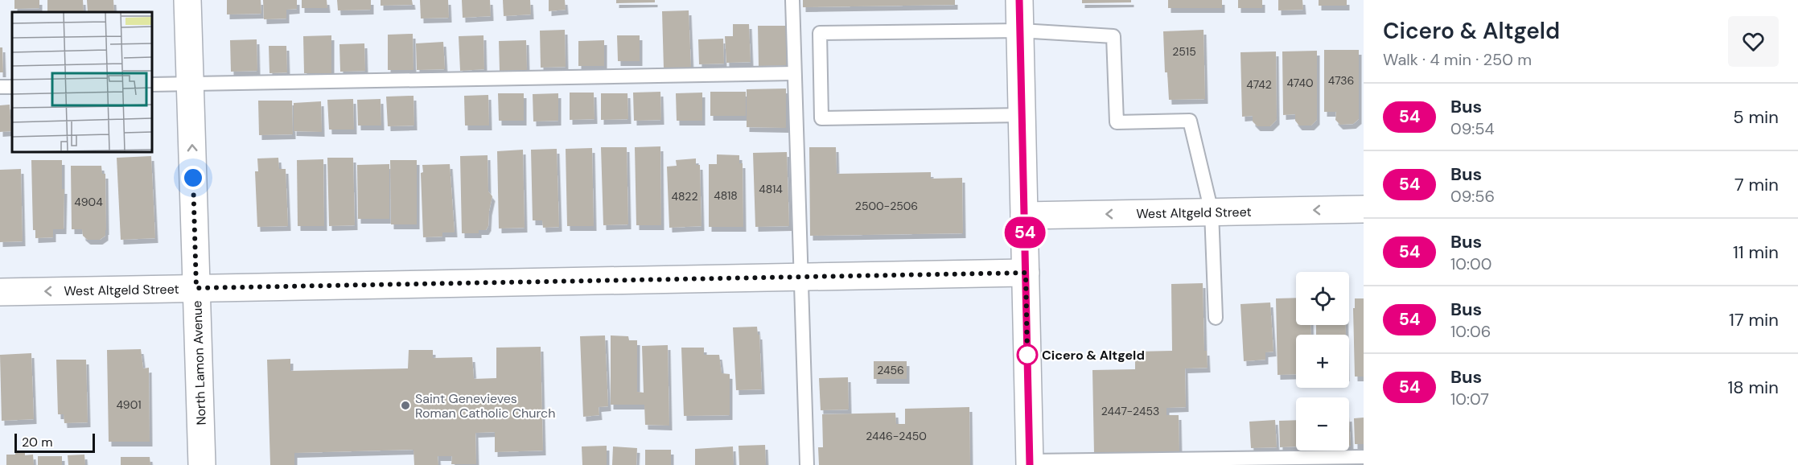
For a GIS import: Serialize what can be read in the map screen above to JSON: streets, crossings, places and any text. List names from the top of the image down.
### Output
{
  "streets": {
    "street": ["West Altgeld Street", "North Lamon Avenue"]
  },
  "crossings": [
    ["West Altgeld Street", "North Lamon Avenue"]
  ],
  "one_way": ["West Altgeld Street", "North Lamon Avenue"],
  "places": ["Cicero & Altgeld", "Saint Genevieves Roman Catholic Church"],
  "lines": ["bus line 54"],
  "house_numbers": [
    "2515",
    "4736",
    "4740",
    "4742",
    "4814",
    "4818",
    "4822",
    "4904",
    "2500-2506",
    "2456",
    "4901",
    "2447-2453",
    "2446-2450"
  ],
  "scale_bar": "20 m",
  "page": {
    "on_map": "54",
    "heading": ["Cicero & Altgeld", "Walk · 4 min · 250 m"],
    "list": [
      {
        "mark": "54",
        "name": "Bus",
        "note": "09:54",
        "value": "5 min"
      },
      {
        "mark": "54",
        "name": "Bus",
        "note": "09:56",
        "value": "7 min"
      },
      {
        "mark": "54",
        "name": "Bus",
        "note": "10:00",
        "value": "11 min"
      },
      {
        "mark": "54",
        "name": "Bus",
        "note": "10:06",
        "value": "17 min"
      },
      {
        "mark": "54",
        "name": "Bus",
        "note": "10:07",
        "value": "18 min"
      }
    ],
    "map_buttons": ["+", "−"],
    "scale": "20 m"
  }
}
